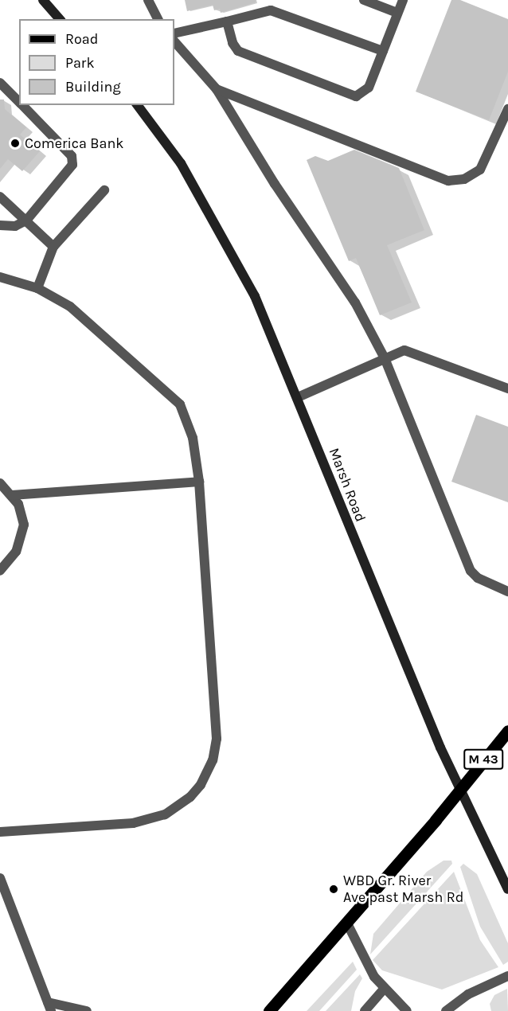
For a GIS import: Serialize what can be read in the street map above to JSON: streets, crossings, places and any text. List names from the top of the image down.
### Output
{
  "streets": {
    "main road": ["Marsh Road", "M 43"]
  },
  "crossings": [
    ["Marsh Road", "M 43"]
  ],
  "places": ["Comerica Bank", "WBD Gr. River Ave past Marsh Rd"],
  "legend": ["Road", "Park", "Building"]
}
